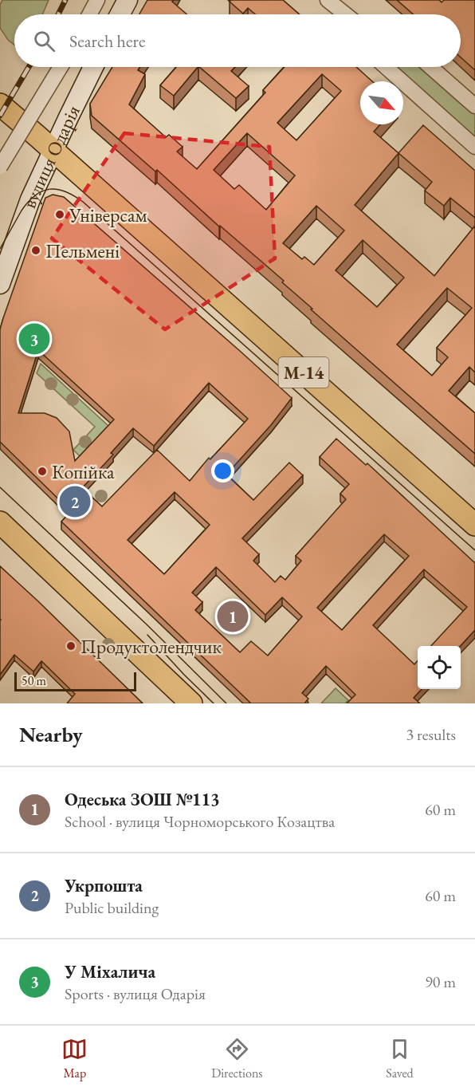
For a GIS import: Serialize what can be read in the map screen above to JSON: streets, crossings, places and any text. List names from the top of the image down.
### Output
{
  "streets": {
    "main road": ["М-14"],
    "street": ["вулиця Одарія"]
  },
  "crossings": [
    ["вулиця Одарія", "М-14"]
  ],
  "places": [
    "Унiверсам",
    "Пельмені",
    "Копійка",
    "Продуктолендчик"
  ],
  "scale_bar": "50 m",
  "north": "bottom right",
  "page": {
    "search": "Search here",
    "pins": ["3", "2", "1"],
    "scale": "50 m",
    "heading": ["Nearby", "3 results"],
    "list": [
      {
        "mark": "1",
        "name": "Одеська ЗОШ №113",
        "note": "School · вулиця Чорноморського Козацтва",
        "value": "60 m"
      },
      {
        "mark": "2",
        "name": "Укрпошта",
        "note": "Public building",
        "value": "60 m"
      },
      {
        "mark": "3",
        "name": "У Міхалича",
        "note": "Sports · вулиця Одарія",
        "value": "90 m"
      }
    ],
    "nav": ["Map", "Directions", "Saved"]
  }
}
